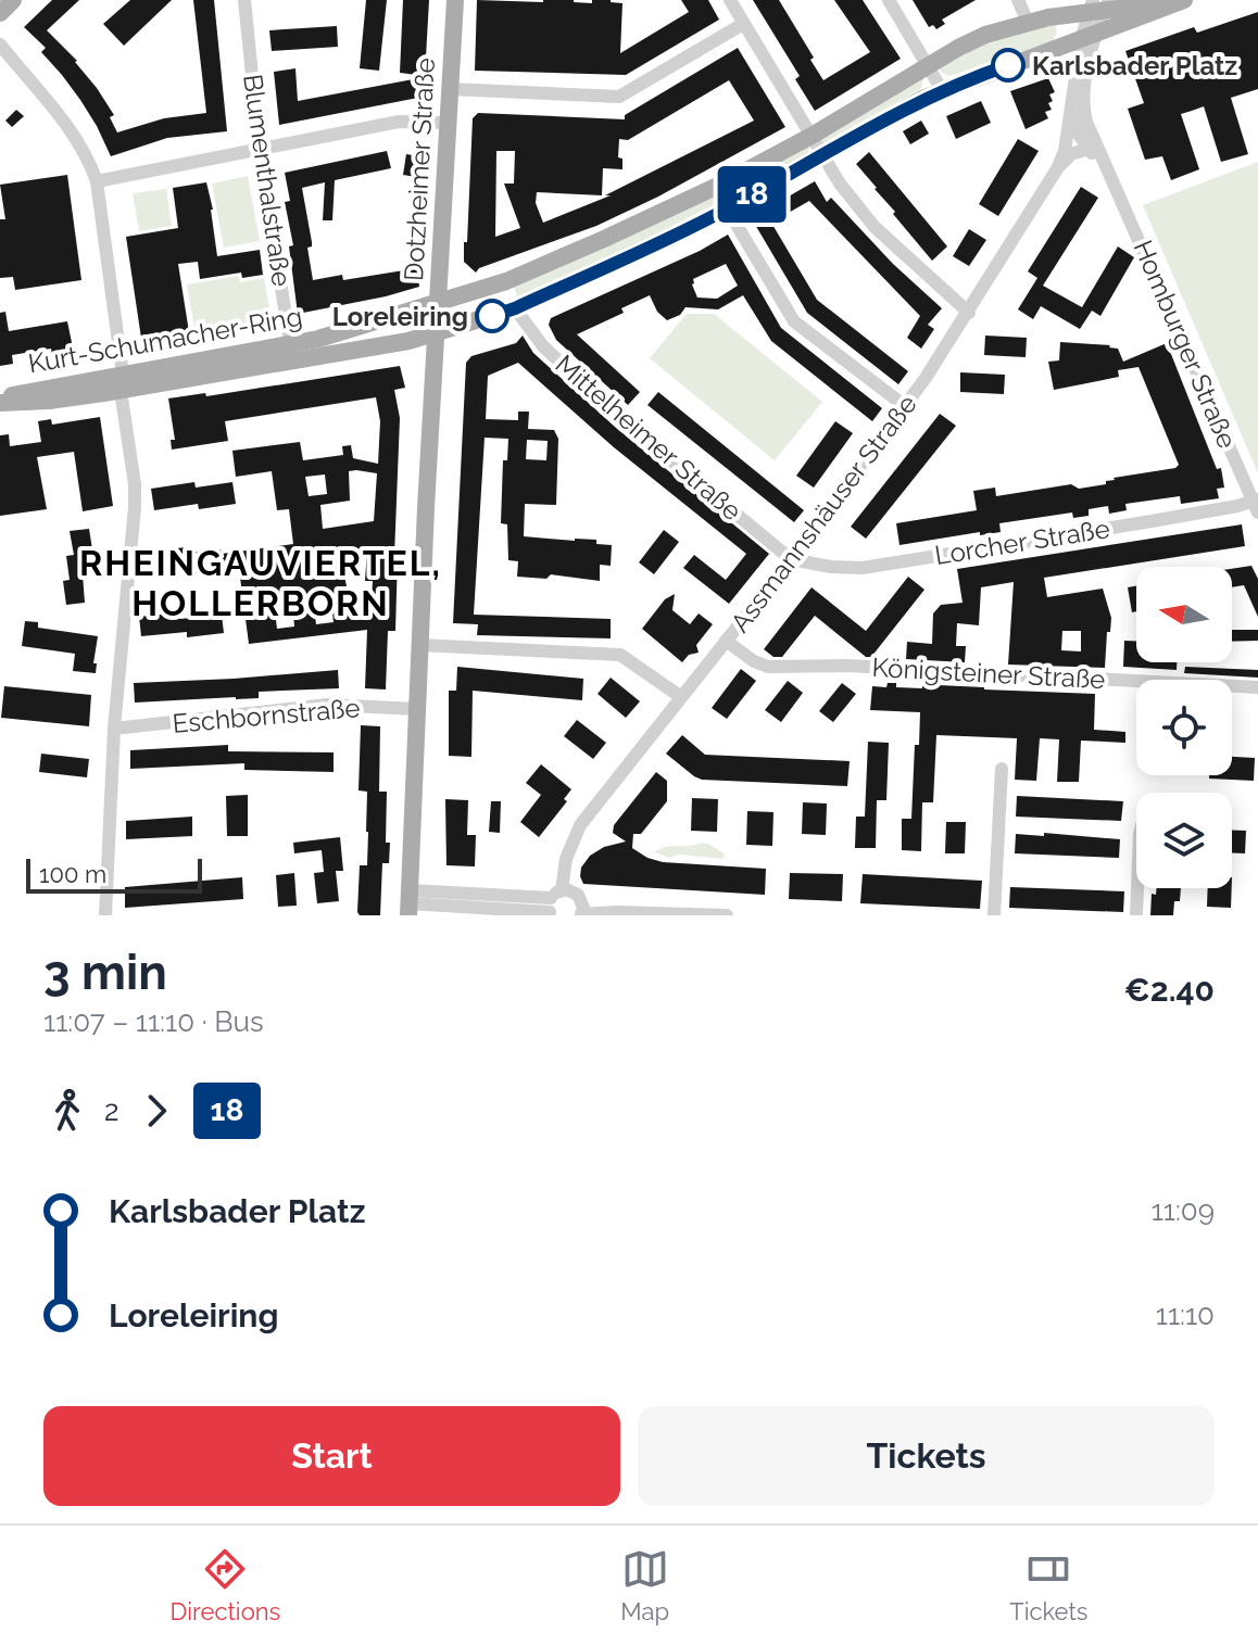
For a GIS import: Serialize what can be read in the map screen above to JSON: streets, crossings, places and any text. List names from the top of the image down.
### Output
{
  "streets": {
    "main road": ["Dotzheimer Straße", "Kurt-Schumacher-Ring"],
    "street": [
      "Blumenthalstraße",
      "Homburger Straße",
      "Mittelheimer Straße",
      "Assmannshäuser Straße",
      "Lorcher Straße",
      "Königsteiner Straße",
      "Eschbornstraße"
    ]
  },
  "crossings": [
    ["Dotzheimer Straße", "Kurt-Schumacher-Ring"],
    ["Dotzheimer Straße", "Eschbornstraße"],
    ["Blumenthalstraße", "Kurt-Schumacher-Ring"],
    ["Homburger Straße", "Assmannshäuser Straße"],
    ["Homburger Straße", "Lorcher Straße"],
    ["Mittelheimer Straße", "Assmannshäuser Straße"],
    ["Mittelheimer Straße", "Lorcher Straße"],
    ["Assmannshäuser Straße", "Lorcher Straße"],
    ["Assmannshäuser Straße", "Königsteiner Straße"]
  ],
  "districts": ["RHEINGAUVIERTEL, HOLLERBORN"],
  "places": ["Karlsbader Platz", "Loreleiring"],
  "lines": ["bus line 18"],
  "scale_bar": "100 m",
  "north": "left",
  "page": {
    "on_map": "18",
    "scale": "100 m",
    "heading": ["3 min", "11:07 – 11:10 · Bus", "€2.40"],
    "legs": ["2", "18"],
    "list": [
      {
        "name": "Karlsbader Platz",
        "value": "11:09"
      },
      {
        "name": "Loreleiring",
        "value": "11:10"
      }
    ],
    "buttons": ["Start", "Tickets"],
    "tabs": ["Directions", "Map", "Tickets"]
  }
}
